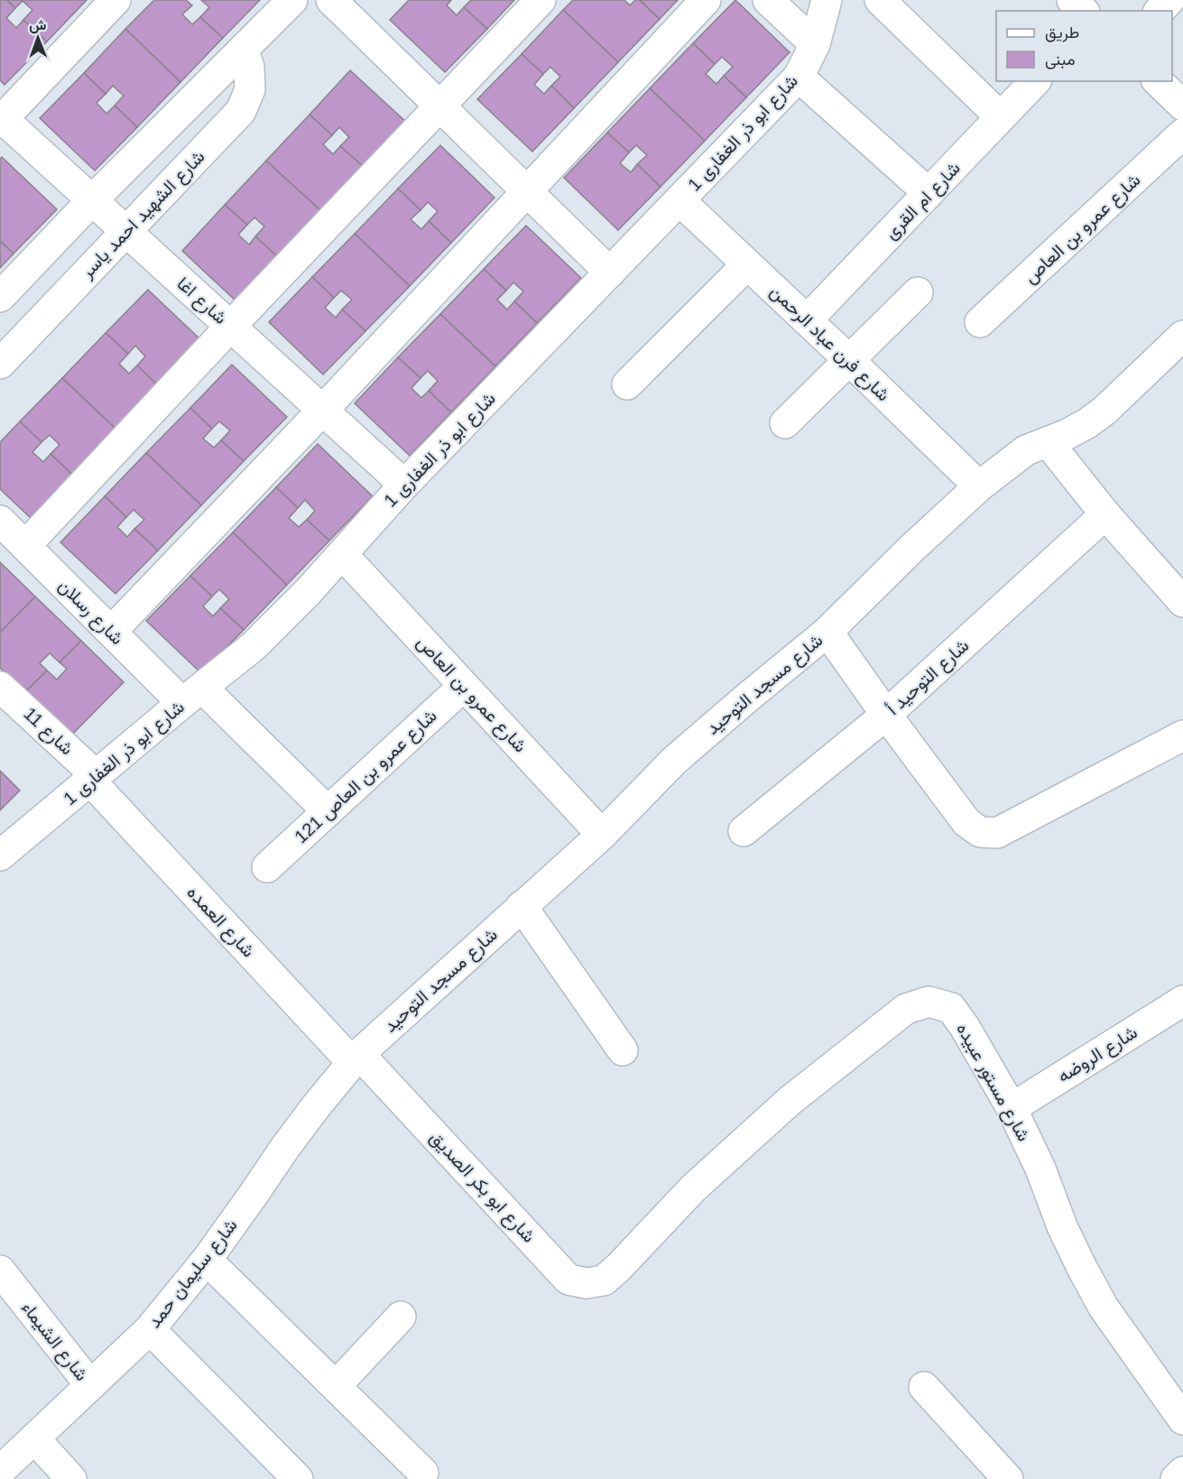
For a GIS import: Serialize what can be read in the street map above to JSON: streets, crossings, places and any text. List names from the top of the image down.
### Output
{
  "streets": {
    "street": [
      "شارع ابو ذر الغفارى 1",
      "شارع ام القرى",
      "شارع الشهيد احمد ياسر",
      "شارع عمرو بن العاص",
      "شارع اغا",
      "شارع فرن عباد الرحمن",
      "شارع رسلان",
      "شارع التوحيد أ",
      "شارع مسجد التوحيد",
      "شارع 11",
      "شارع عمرو بن العاص 121",
      "شارع العمده",
      "شارع الروضه",
      "شارع مستور عبيده",
      "شارع ابو بكر الصديق",
      "شارع سليمان حمد",
      "شارع الشيماء"
    ]
  },
  "crossings": [
    ["شارع ابو ذر الغفارى 1", "شارع عمرو بن العاص"],
    ["شارع ابو ذر الغفارى 1", "شارع اغا"],
    ["شارع ابو ذر الغفارى 1", "شارع فرن عباد الرحمن"],
    ["شارع ابو ذر الغفارى 1", "شارع رسلان"],
    ["شارع ابو ذر الغفارى 1", "شارع 11"],
    ["شارع ابو ذر الغفارى 1", "شارع العمده"],
    ["شارع ام القرى", "شارع فرن عباد الرحمن"],
    ["شارع الشهيد احمد ياسر", "شارع اغا"],
    ["شارع عمرو بن العاص", "شارع مسجد التوحيد"],
    ["شارع عمرو بن العاص", "شارع عمرو بن العاص 121"],
    ["شارع فرن عباد الرحمن", "شارع مسجد التوحيد"],
    ["شارع رسلان", "شارع عمرو بن العاص 121"],
    ["شارع مسجد التوحيد", "شارع العمده"],
    ["شارع مسجد التوحيد", "شارع ابو بكر الصديق"],
    ["شارع مسجد التوحيد", "شارع سليمان حمد"],
    ["شارع 11", "شارع العمده"],
    ["شارع العمده", "شارع ابو بكر الصديق"],
    ["شارع العمده", "شارع سليمان حمد"],
    ["شارع الروضه", "شارع مستور عبيده"],
    ["شارع مستور عبيده", "شارع ابو بكر الصديق"],
    ["شارع ابو بكر الصديق", "شارع سليمان حمد"],
    ["شارع سليمان حمد", "شارع الشيماء"]
  ],
  "legend": ["طريق", "مبنى"],
  "north": "top"
}
